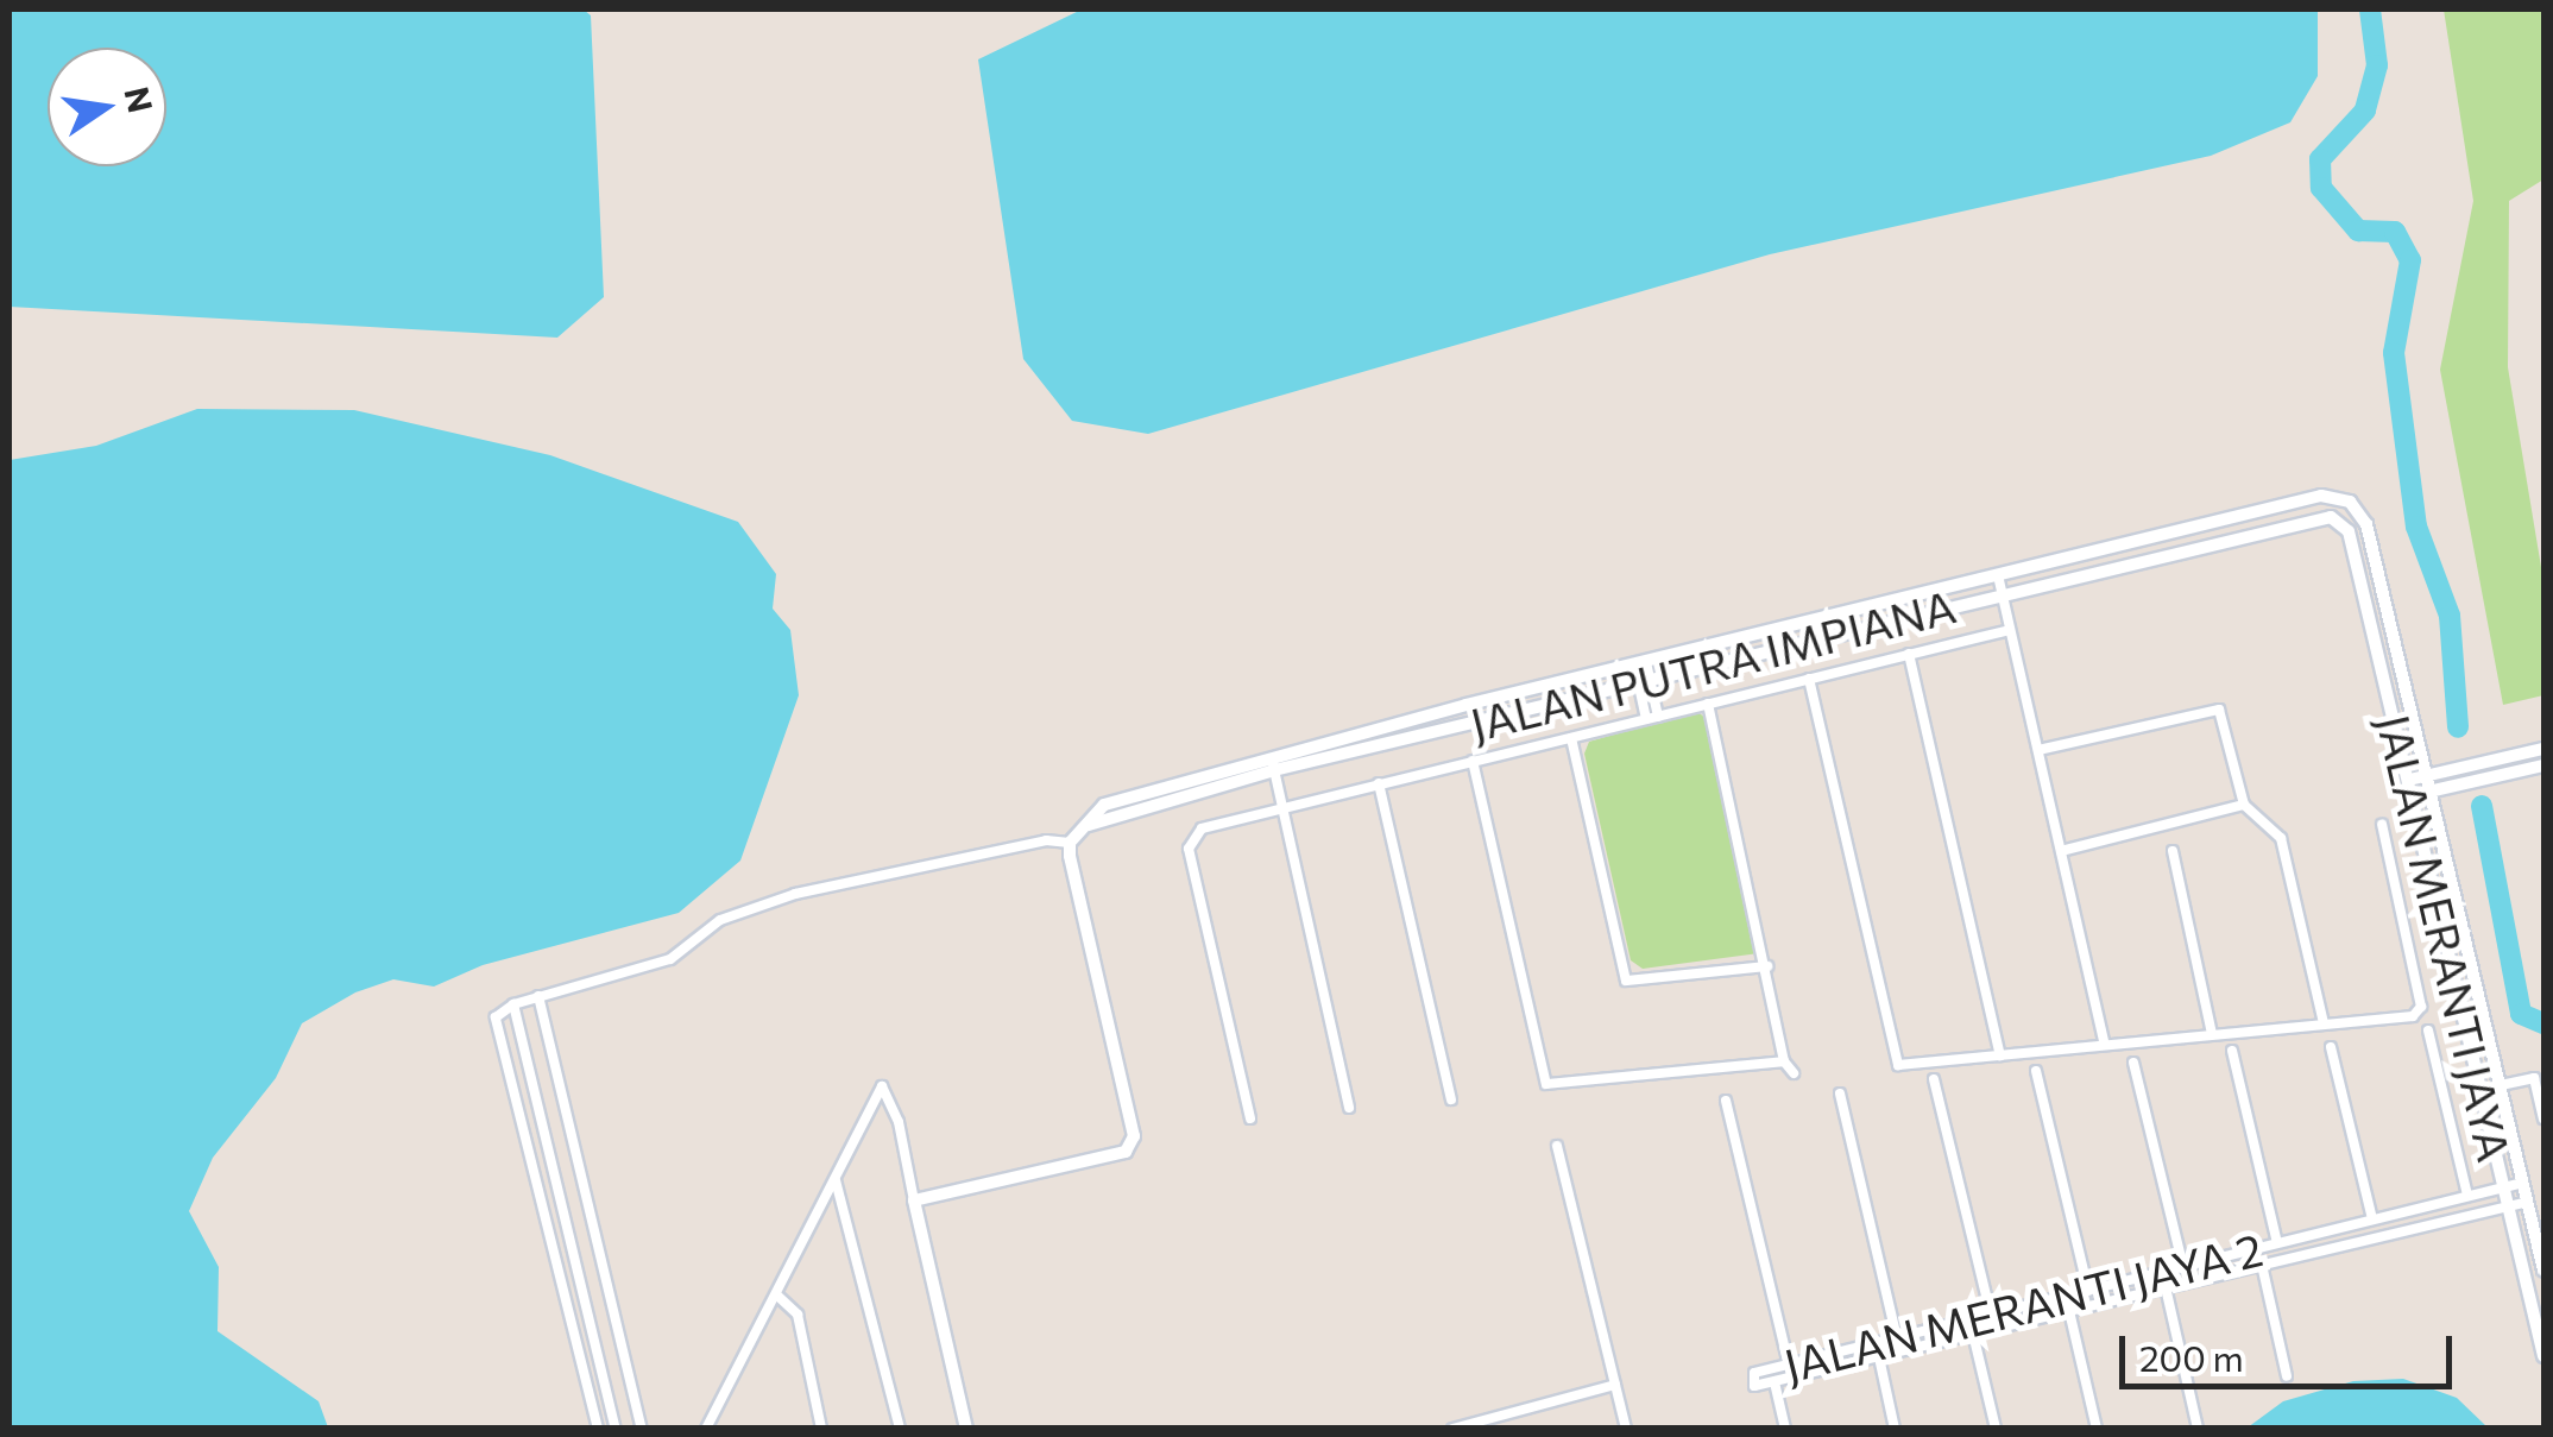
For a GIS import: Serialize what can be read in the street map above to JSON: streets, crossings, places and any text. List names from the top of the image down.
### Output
{
  "streets": {
    "street": ["JALAN PUTRA IMPIANA", "JALAN MERANTI JAYA", "JALAN MERANTI JAYA 2"]
  },
  "crossings": [
    ["JALAN PUTRA IMPIANA", "JALAN MERANTI JAYA"],
    ["JALAN MERANTI JAYA", "JALAN MERANTI JAYA 2"]
  ],
  "scale_bar": "200 m",
  "north": "right"
}
